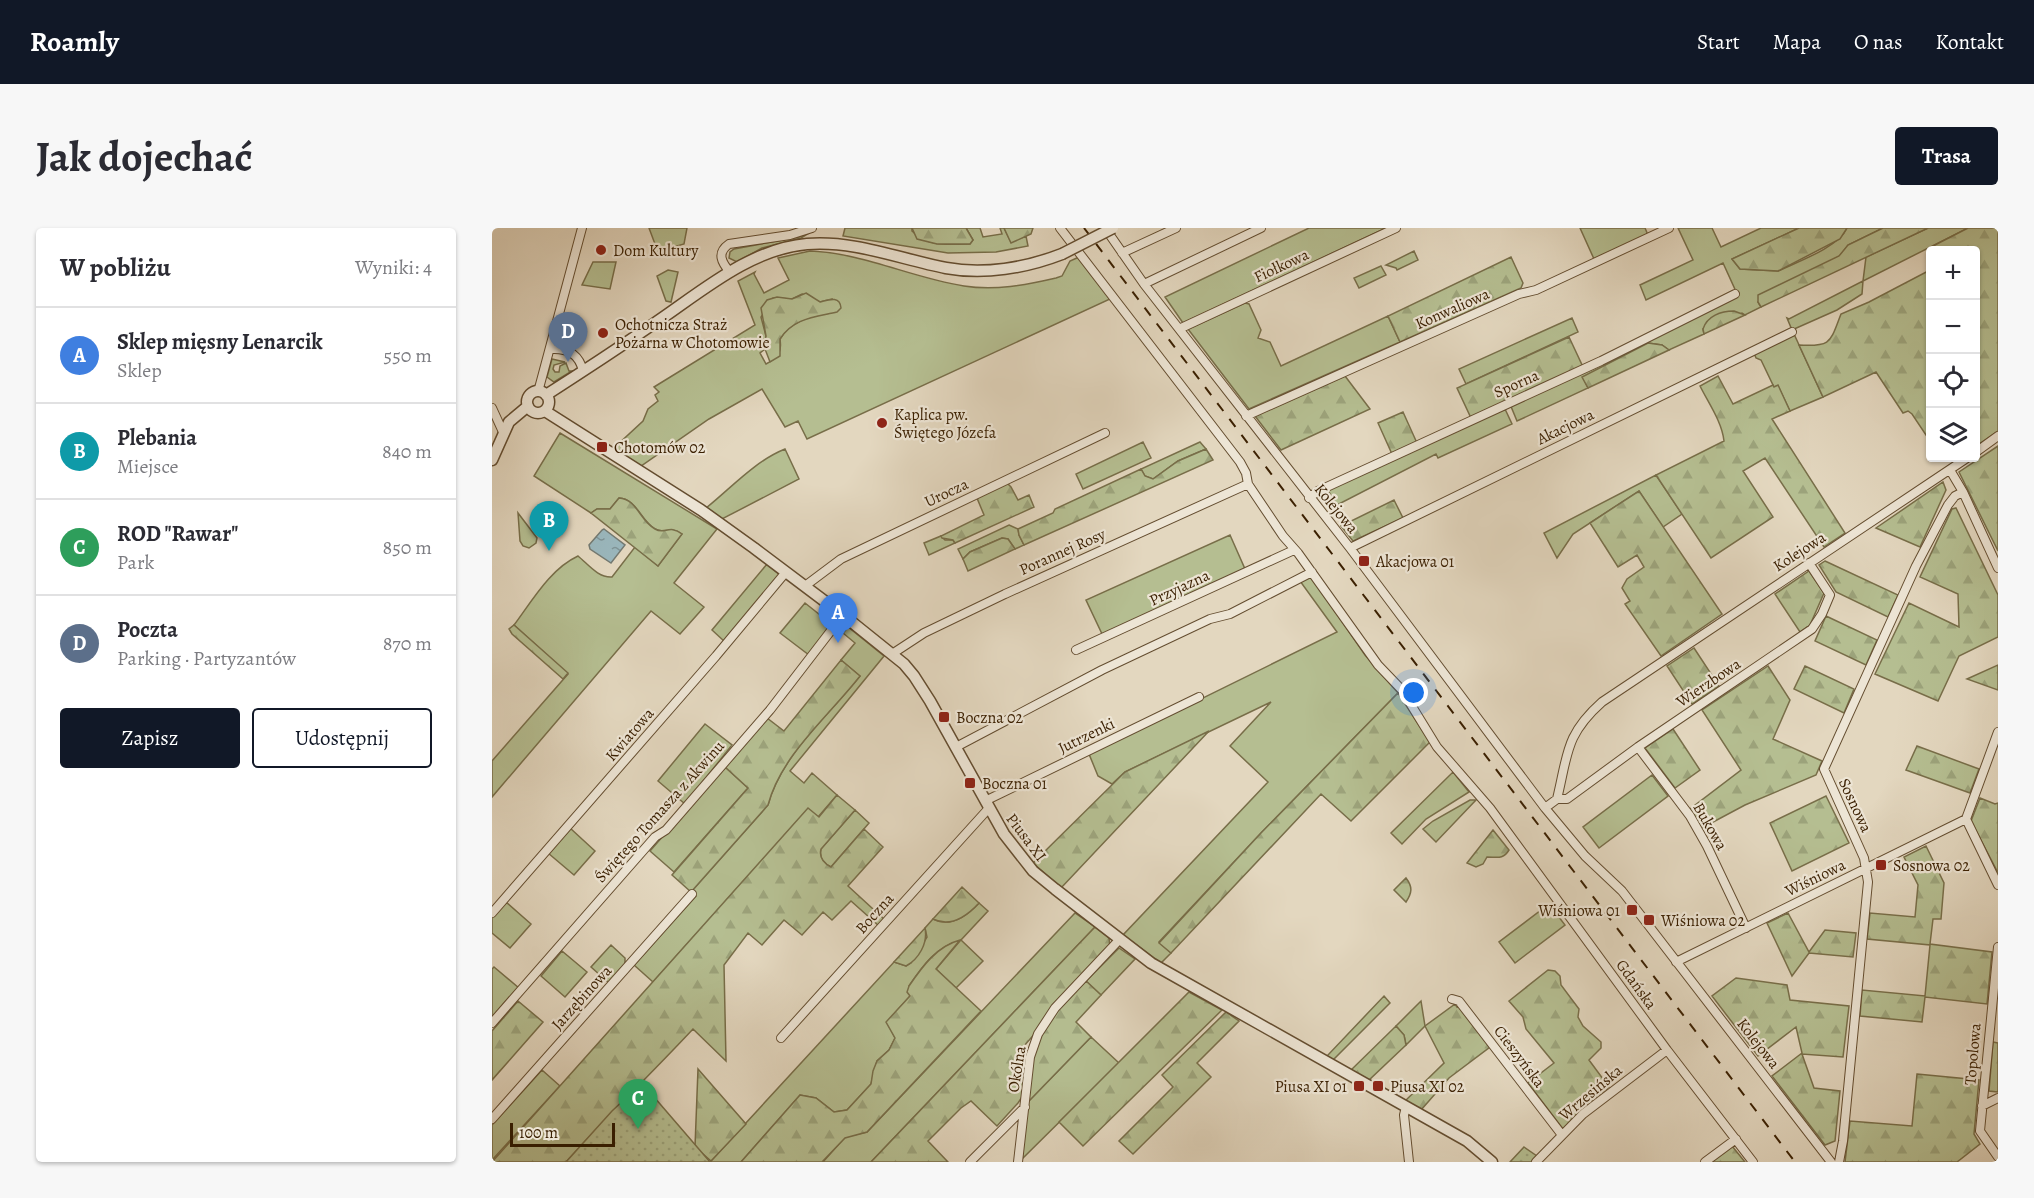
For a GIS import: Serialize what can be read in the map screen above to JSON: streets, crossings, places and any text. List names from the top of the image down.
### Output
{
  "streets": {
    "street": [
      "Fiołkowa",
      "Konwaliowa",
      "Sporna",
      "Akacjowa",
      "Urocza",
      "Kolejowa",
      "Porannej Rosy",
      "Przyjazna",
      "Wierzbowa",
      "Kwiatowa",
      "Jutrzenki",
      "Sosnowa",
      "Świętego Tomasza z Akwinu",
      "Bukowa",
      "Piusa XI",
      "Wiśniowa",
      "Boczna",
      "Gdańska",
      "Jarzębinowa",
      "Topolowa",
      "Cieszyńska",
      "Okólna",
      "Wrzesińska"
    ]
  },
  "crossings": [
    ["Fiołkowa", "Kolejowa"],
    ["Konwaliowa", "Kolejowa"],
    ["Sporna", "Kolejowa"],
    ["Akacjowa", "Kolejowa"],
    ["Urocza", "Piusa XI"],
    ["Kolejowa", "Wierzbowa"],
    ["Kolejowa", "Wiśniowa"],
    ["Porannej Rosy", "Piusa XI"],
    ["Wierzbowa", "Bukowa"],
    ["Kwiatowa", "Piusa XI"],
    ["Jutrzenki", "Piusa XI"],
    ["Jutrzenki", "Boczna"],
    ["Sosnowa", "Wiśniowa"],
    ["Świętego Tomasza z Akwinu", "Piusa XI"],
    ["Bukowa", "Wiśniowa"],
    ["Piusa XI", "Boczna"],
    ["Piusa XI", "Okólna"],
    ["Gdańska", "Wrzesińska"],
    ["Cieszyńska", "Wrzesińska"]
  ],
  "places": {
    "other": ["Dom Kultury", "Ochotnicza Straż Pożarna w Chotomowie", "Kaplica pw. Świętego Józefa"],
    "transit": [
      "Chotomów 02",
      "Akacjowa 01",
      "Boczna 02",
      "Boczna 01",
      "Sosnowa 02",
      "Wiśniowa 01",
      "Wiśniowa 02",
      "Piusa XI 01",
      "Piusa XI 02"
    ]
  },
  "scale_bar": "100 m",
  "page": {
    "header": "Roamly",
    "nav": [
      "Start",
      "Mapa",
      "O nas",
      "Kontakt"
    ],
    "buttons": [
      "Trasa",
      ["Zapisz", "Udostępnij"]
    ],
    "title": "Jak dojechać",
    "heading": ["W pobliżu", "Wyniki: 4"],
    "map_buttons": ["+", "−"],
    "list": [
      {
        "mark": "A",
        "name": "Sklep mięsny Lenarcik",
        "note": "Sklep",
        "value": "550 m"
      },
      {
        "mark": "B",
        "name": "Plebania",
        "note": "Miejsce",
        "value": "840 m"
      },
      {
        "mark": "C",
        "name": "ROD \"Rawar\"",
        "note": "Park",
        "value": "850 m"
      },
      {
        "mark": "D",
        "name": "Poczta",
        "note": "Parking · Partyzantów",
        "value": "870 m"
      }
    ],
    "pins": [
      "D",
      "B",
      "A",
      "C"
    ],
    "scale": "100 m"
  }
}
